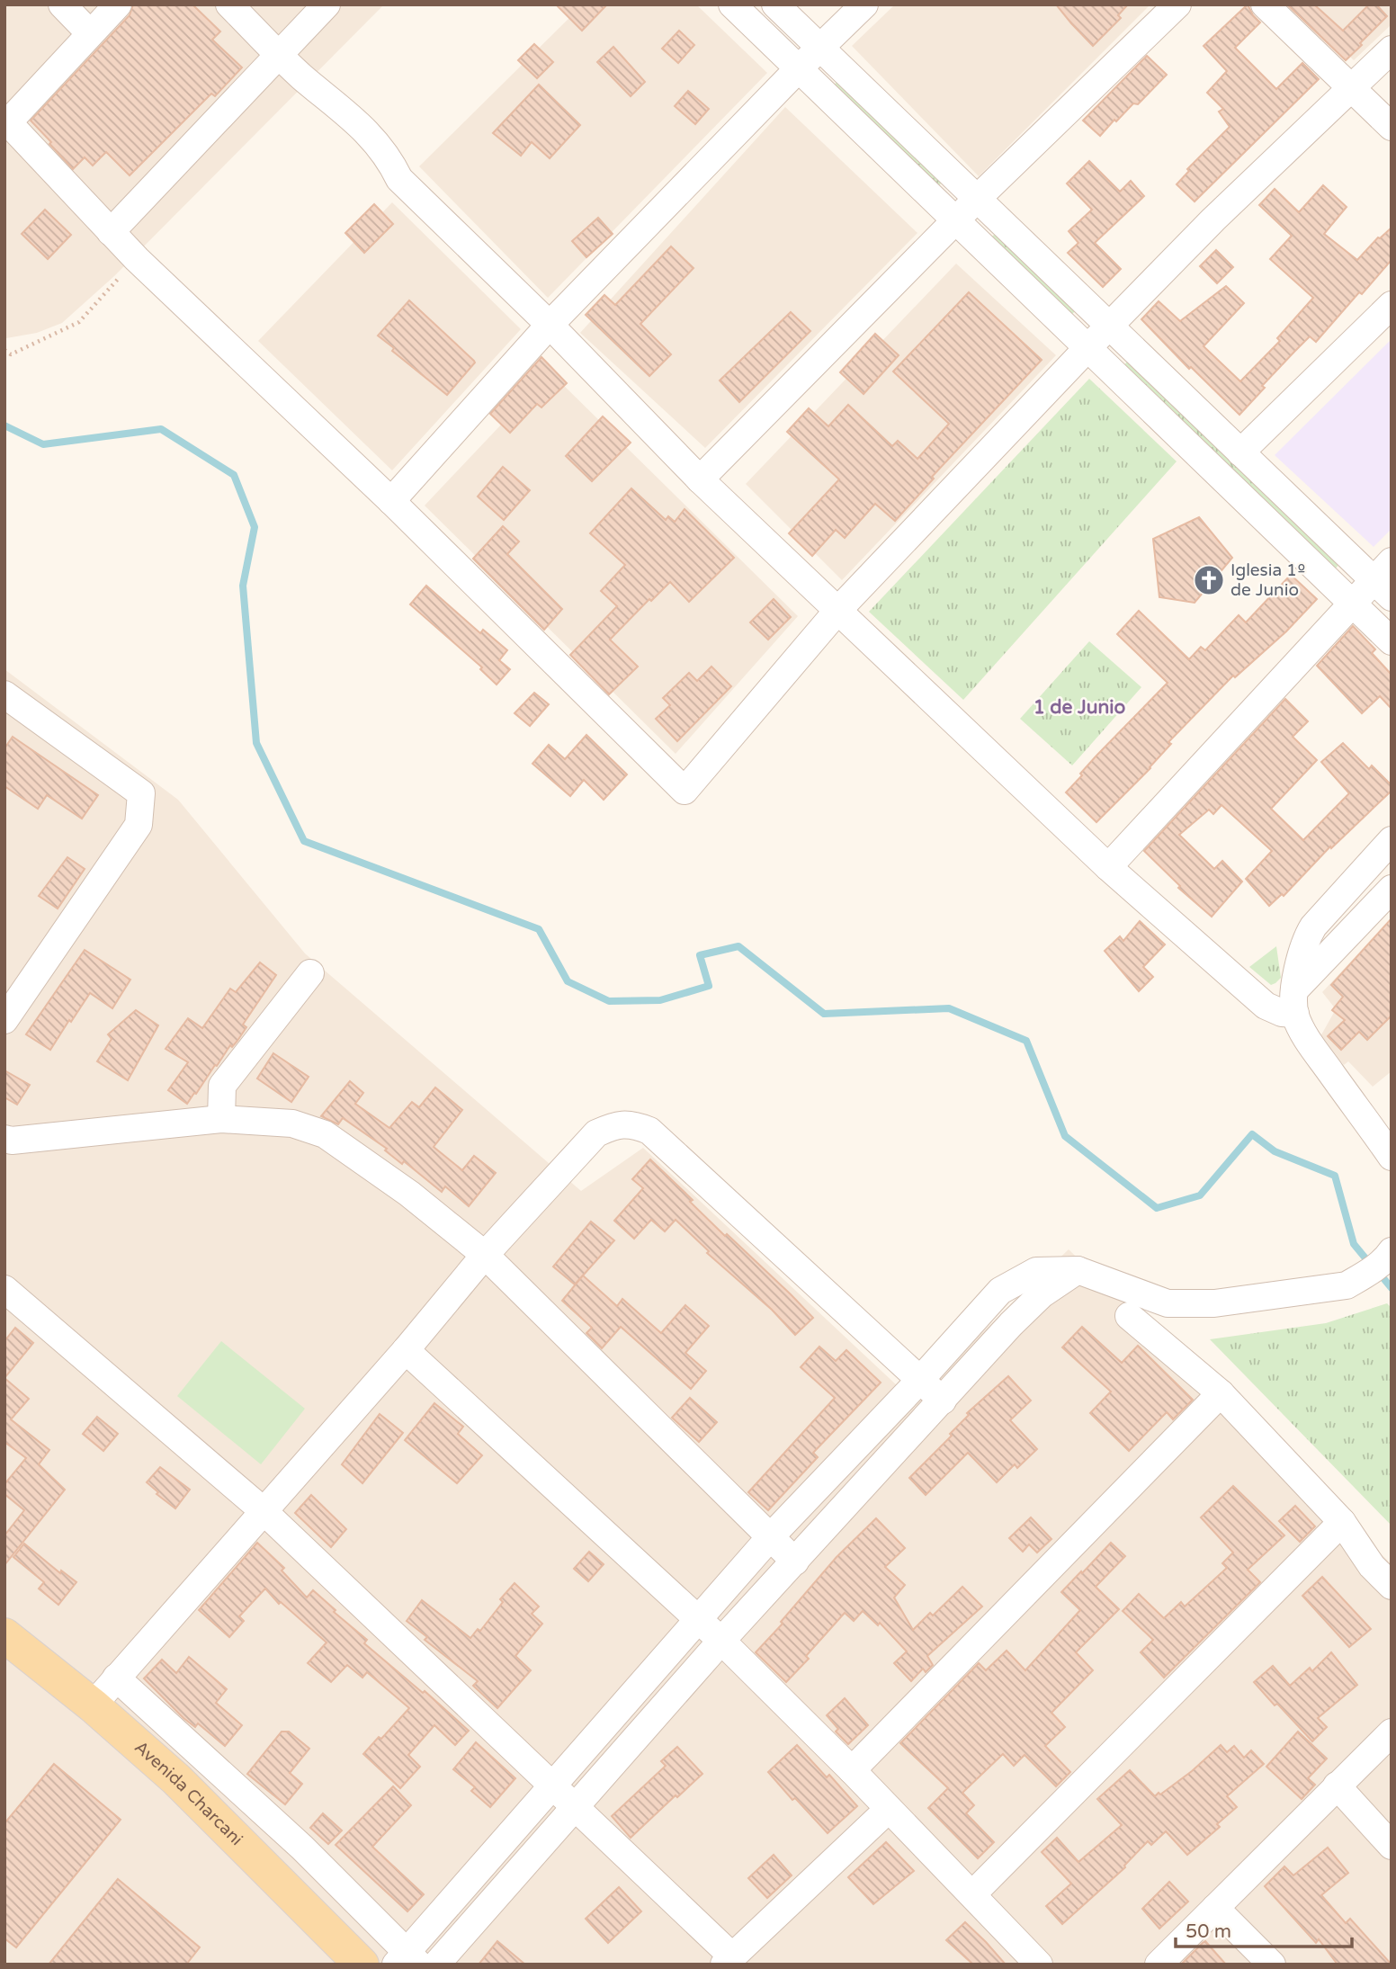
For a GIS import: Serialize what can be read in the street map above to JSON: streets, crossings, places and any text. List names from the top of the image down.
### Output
{
  "streets": {
    "main road": ["Avenida Charcani"]
  },
  "districts": ["1 de Junio"],
  "places": {
    "church": ["Iglesia 1º de Junio"]
  },
  "scale_bar": "50 m"
}
